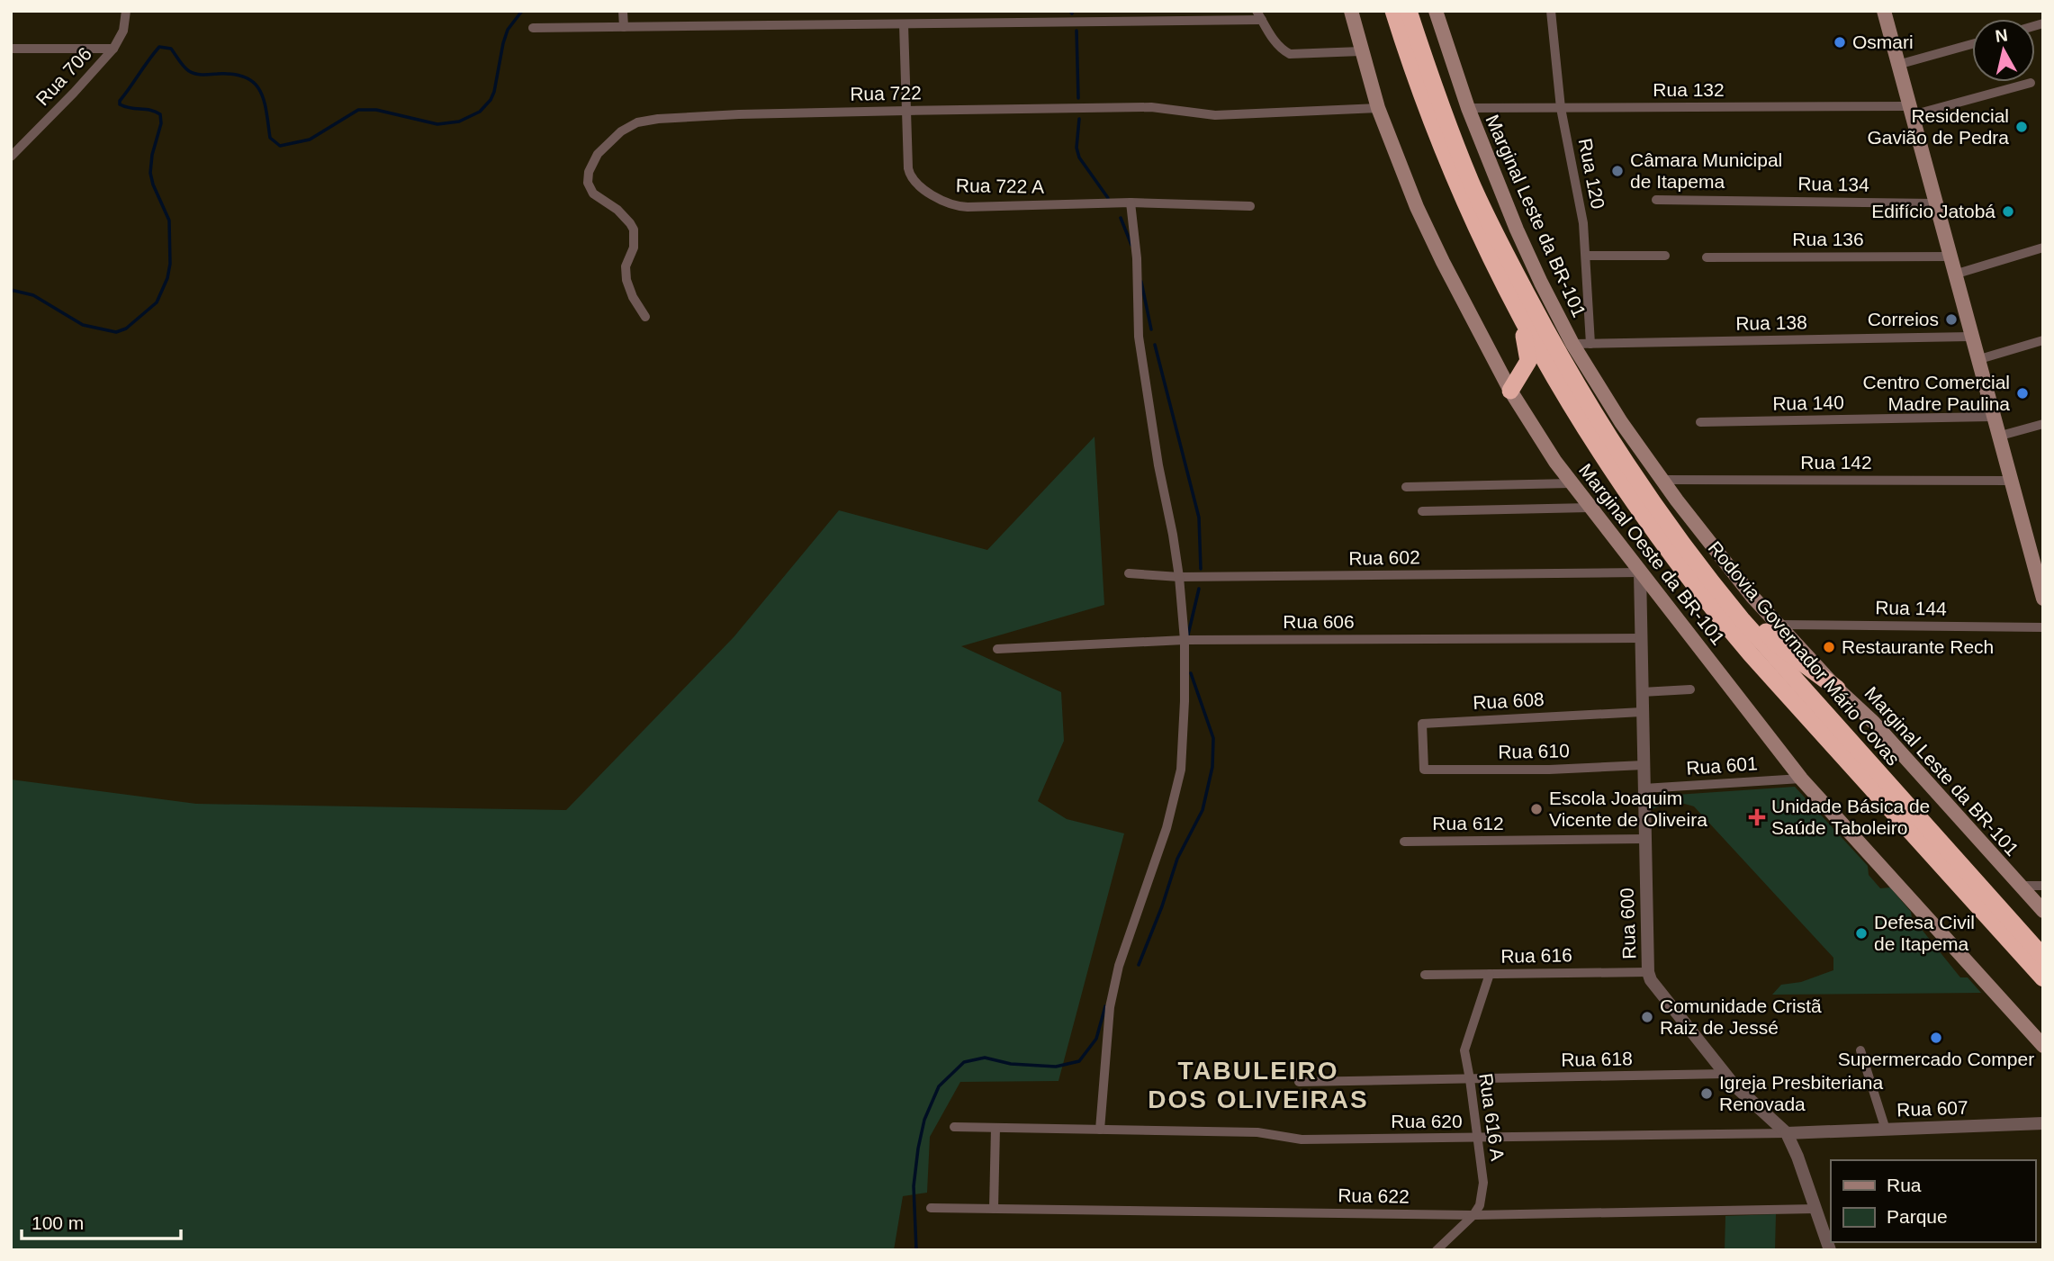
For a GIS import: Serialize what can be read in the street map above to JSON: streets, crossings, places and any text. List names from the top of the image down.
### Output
{
  "streets": {
    "highway": ["Rodovia Governador Mário Covas"],
    "main road": ["Marginal Leste da BR-101", "Marginal Oeste da BR-101"],
    "street": [
      "Rua 706",
      "Rua 132",
      "Rua 722",
      "Rua 120",
      "Rua 134",
      "Rua 722 A",
      "Rua 136",
      "Rua 138",
      "Rua 140",
      "Rua 142",
      "Rua 602",
      "Rua 144",
      "Rua 606",
      "Rua 608",
      "Rua 610",
      "Rua 601",
      "Rua 612",
      "Rua 600",
      "Rua 616",
      "Rua 618",
      "Rua 607",
      "Rua 616 A",
      "Rua 620",
      "Rua 622"
    ]
  },
  "crossings": [
    ["Rua 132", "Rua 120"],
    ["Rua 132", "Marginal Leste da BR-101"],
    ["Rua 722", "Rua 722 A"],
    ["Rua 722", "Marginal Oeste da BR-101"],
    ["Rua 120", "Rua 138"],
    ["Marginal Leste da BR-101", "Rua 138"],
    ["Marginal Leste da BR-101", "Rua 142"],
    ["Marginal Leste da BR-101", "Rua 144"],
    ["Marginal Oeste da BR-101", "Rua 602"],
    ["Marginal Oeste da BR-101", "Rua 601"],
    ["Marginal Oeste da BR-101", "Rua 600"],
    ["Rua 602", "Rua 600"],
    ["Rua 606", "Rua 600"],
    ["Rua 608", "Rua 610"],
    ["Rua 608", "Rua 600"],
    ["Rua 610", "Rua 600"],
    ["Rua 601", "Rua 600"],
    ["Rua 612", "Rua 600"],
    ["Rua 600", "Rua 616"],
    ["Rua 600", "Rua 618"],
    ["Rua 600", "Rua 607"],
    ["Rua 600", "Rua 620"],
    ["Rua 600", "Rua 622"],
    ["Rua 616", "Rua 616 A"],
    ["Rua 618", "Rua 616 A"],
    ["Rua 607", "Rua 620"],
    ["Rua 616 A", "Rua 620"],
    ["Rua 616 A", "Rua 622"]
  ],
  "districts": ["TABULEIRO DOS OLIVEIRAS"],
  "places": {
    "other": [
      "Osmari",
      "Residencial Gavião de Pedra",
      "Câmara Municipal de Itapema",
      "Edifício Jatobá",
      "Correios",
      "Centro Comercial Madre Paulina",
      "Restaurante Rech",
      "Escola Joaquim Vicente de Oliveira",
      "Defesa Civil de Itapema",
      "Comunidade Cristã Raiz de Jessé",
      "Supermercado Comper",
      "Igreja Presbiteriana Renovada"
    ],
    "health": ["Unidade Básica de Saúde Taboleiro"]
  },
  "legend": ["Rua", "Parque"],
  "scale_bar": "100 m",
  "north": "top"
}
